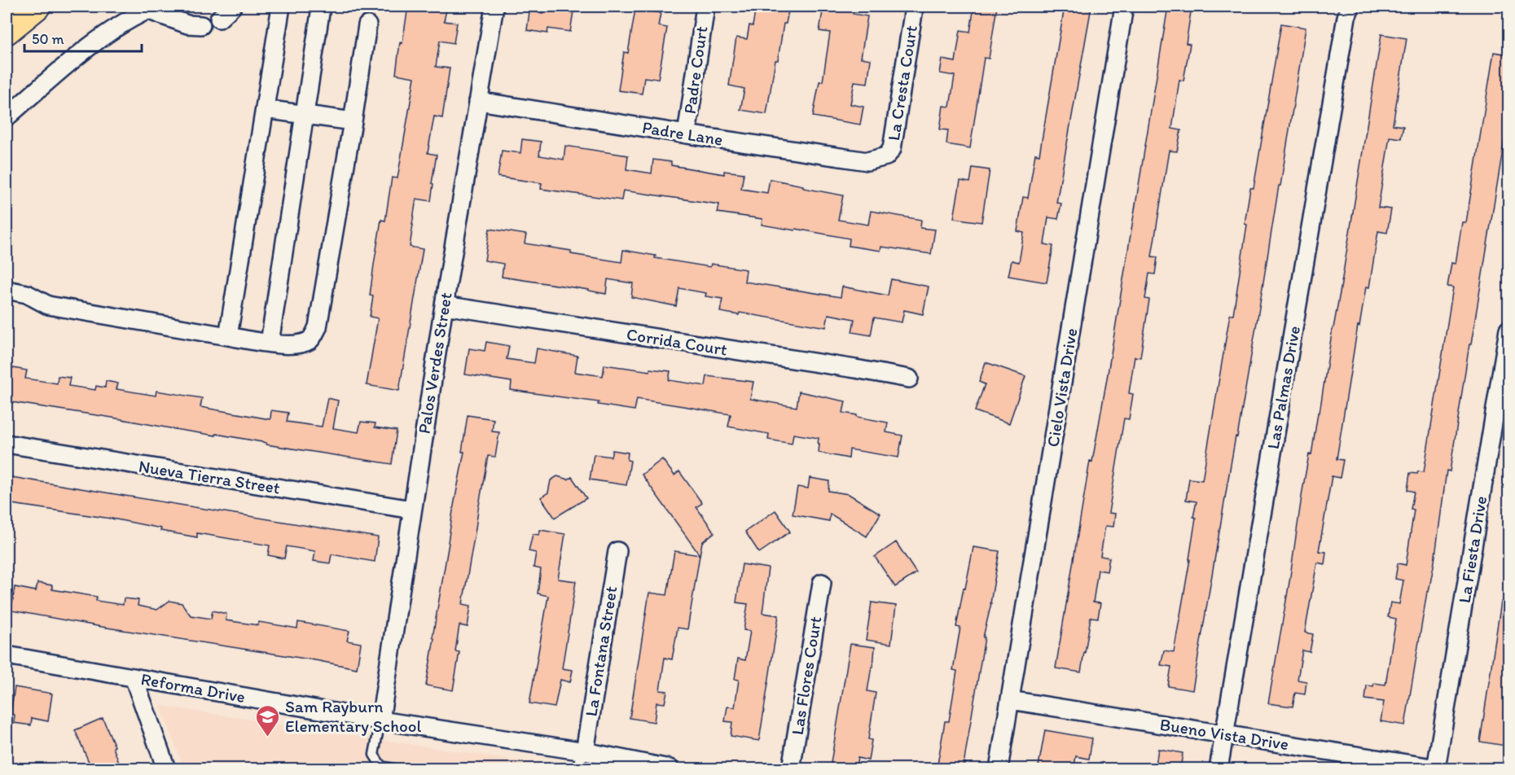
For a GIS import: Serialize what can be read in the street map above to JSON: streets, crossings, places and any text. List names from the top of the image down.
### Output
{
  "streets": {
    "street": [
      "Padre Court",
      "La Cresta Court",
      "Padre Lane",
      "Corrida Court",
      "Palos Verdes Street",
      "Cielo Vista Drive",
      "Las Palmas Drive",
      "Nueva Tierra Street",
      "La Fiesta Drive",
      "La Fontana Street",
      "Las Flores Court",
      "Reforma Drive",
      "Bueno Vista Drive"
    ]
  },
  "crossings": [
    ["Padre Court", "Padre Lane"],
    ["La Cresta Court", "Padre Lane"],
    ["Padre Lane", "Palos Verdes Street"],
    ["Corrida Court", "Palos Verdes Street"],
    ["Palos Verdes Street", "Nueva Tierra Street"],
    ["Palos Verdes Street", "Reforma Drive"],
    ["Cielo Vista Drive", "Bueno Vista Drive"],
    ["Las Palmas Drive", "Bueno Vista Drive"],
    ["La Fiesta Drive", "Bueno Vista Drive"],
    ["La Fontana Street", "Reforma Drive"]
  ],
  "places": {
    "school or university": ["Sam Rayburn Elementary School"]
  },
  "scale_bar": "50 m"
}
